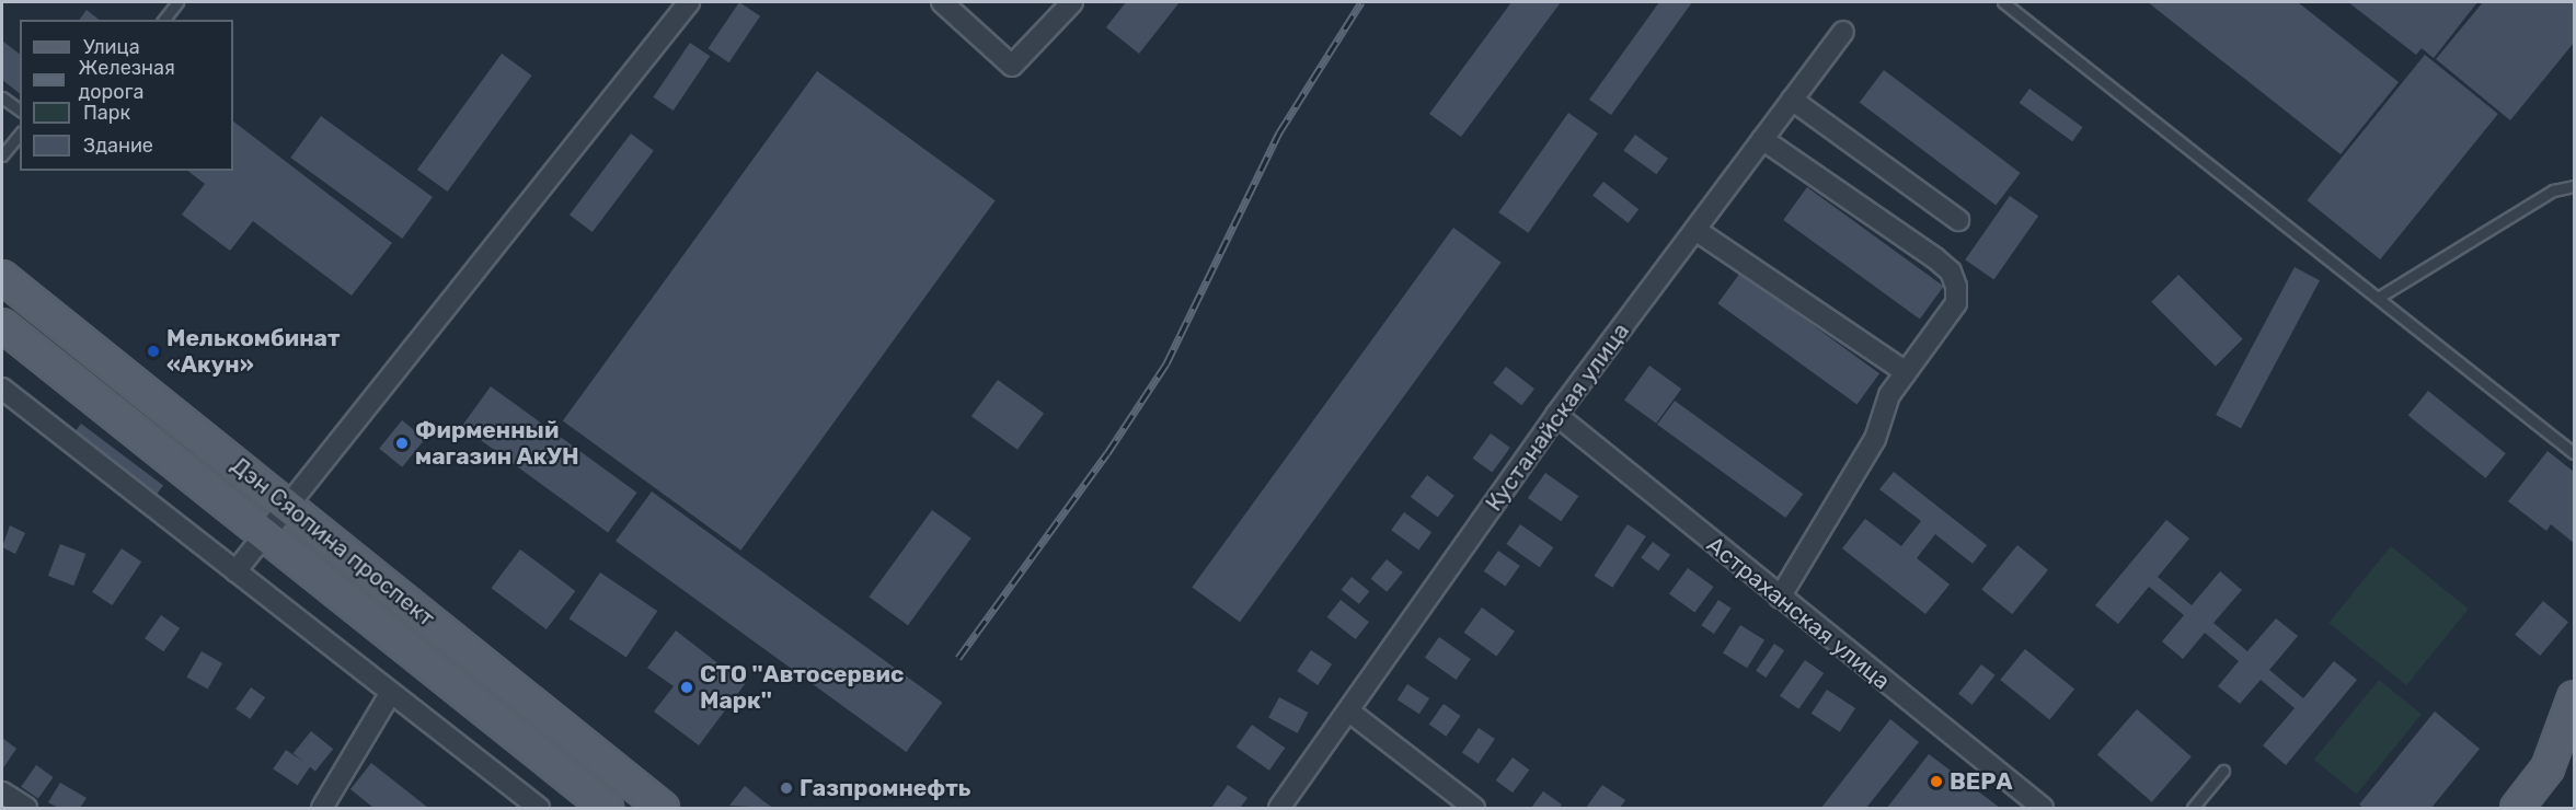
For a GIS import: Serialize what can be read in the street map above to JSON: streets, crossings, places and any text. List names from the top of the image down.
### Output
{
  "streets": {
    "main road": ["Дэн Сяопина проспект"],
    "street": ["Кустанайская улица", "Астраханская улица"]
  },
  "crossings": [
    ["Кустанайская улица", "Астраханская улица"]
  ],
  "places": [
    "Мелькомбинат «Акун»",
    "Фирменный магазин АкУН",
    "СТО ''Автосервис Марк''",
    "ВЕРА",
    "Газпромнефть"
  ],
  "legend": [
    "Улица",
    "Железная дорога",
    "Парк",
    "Здание"
  ]
}
